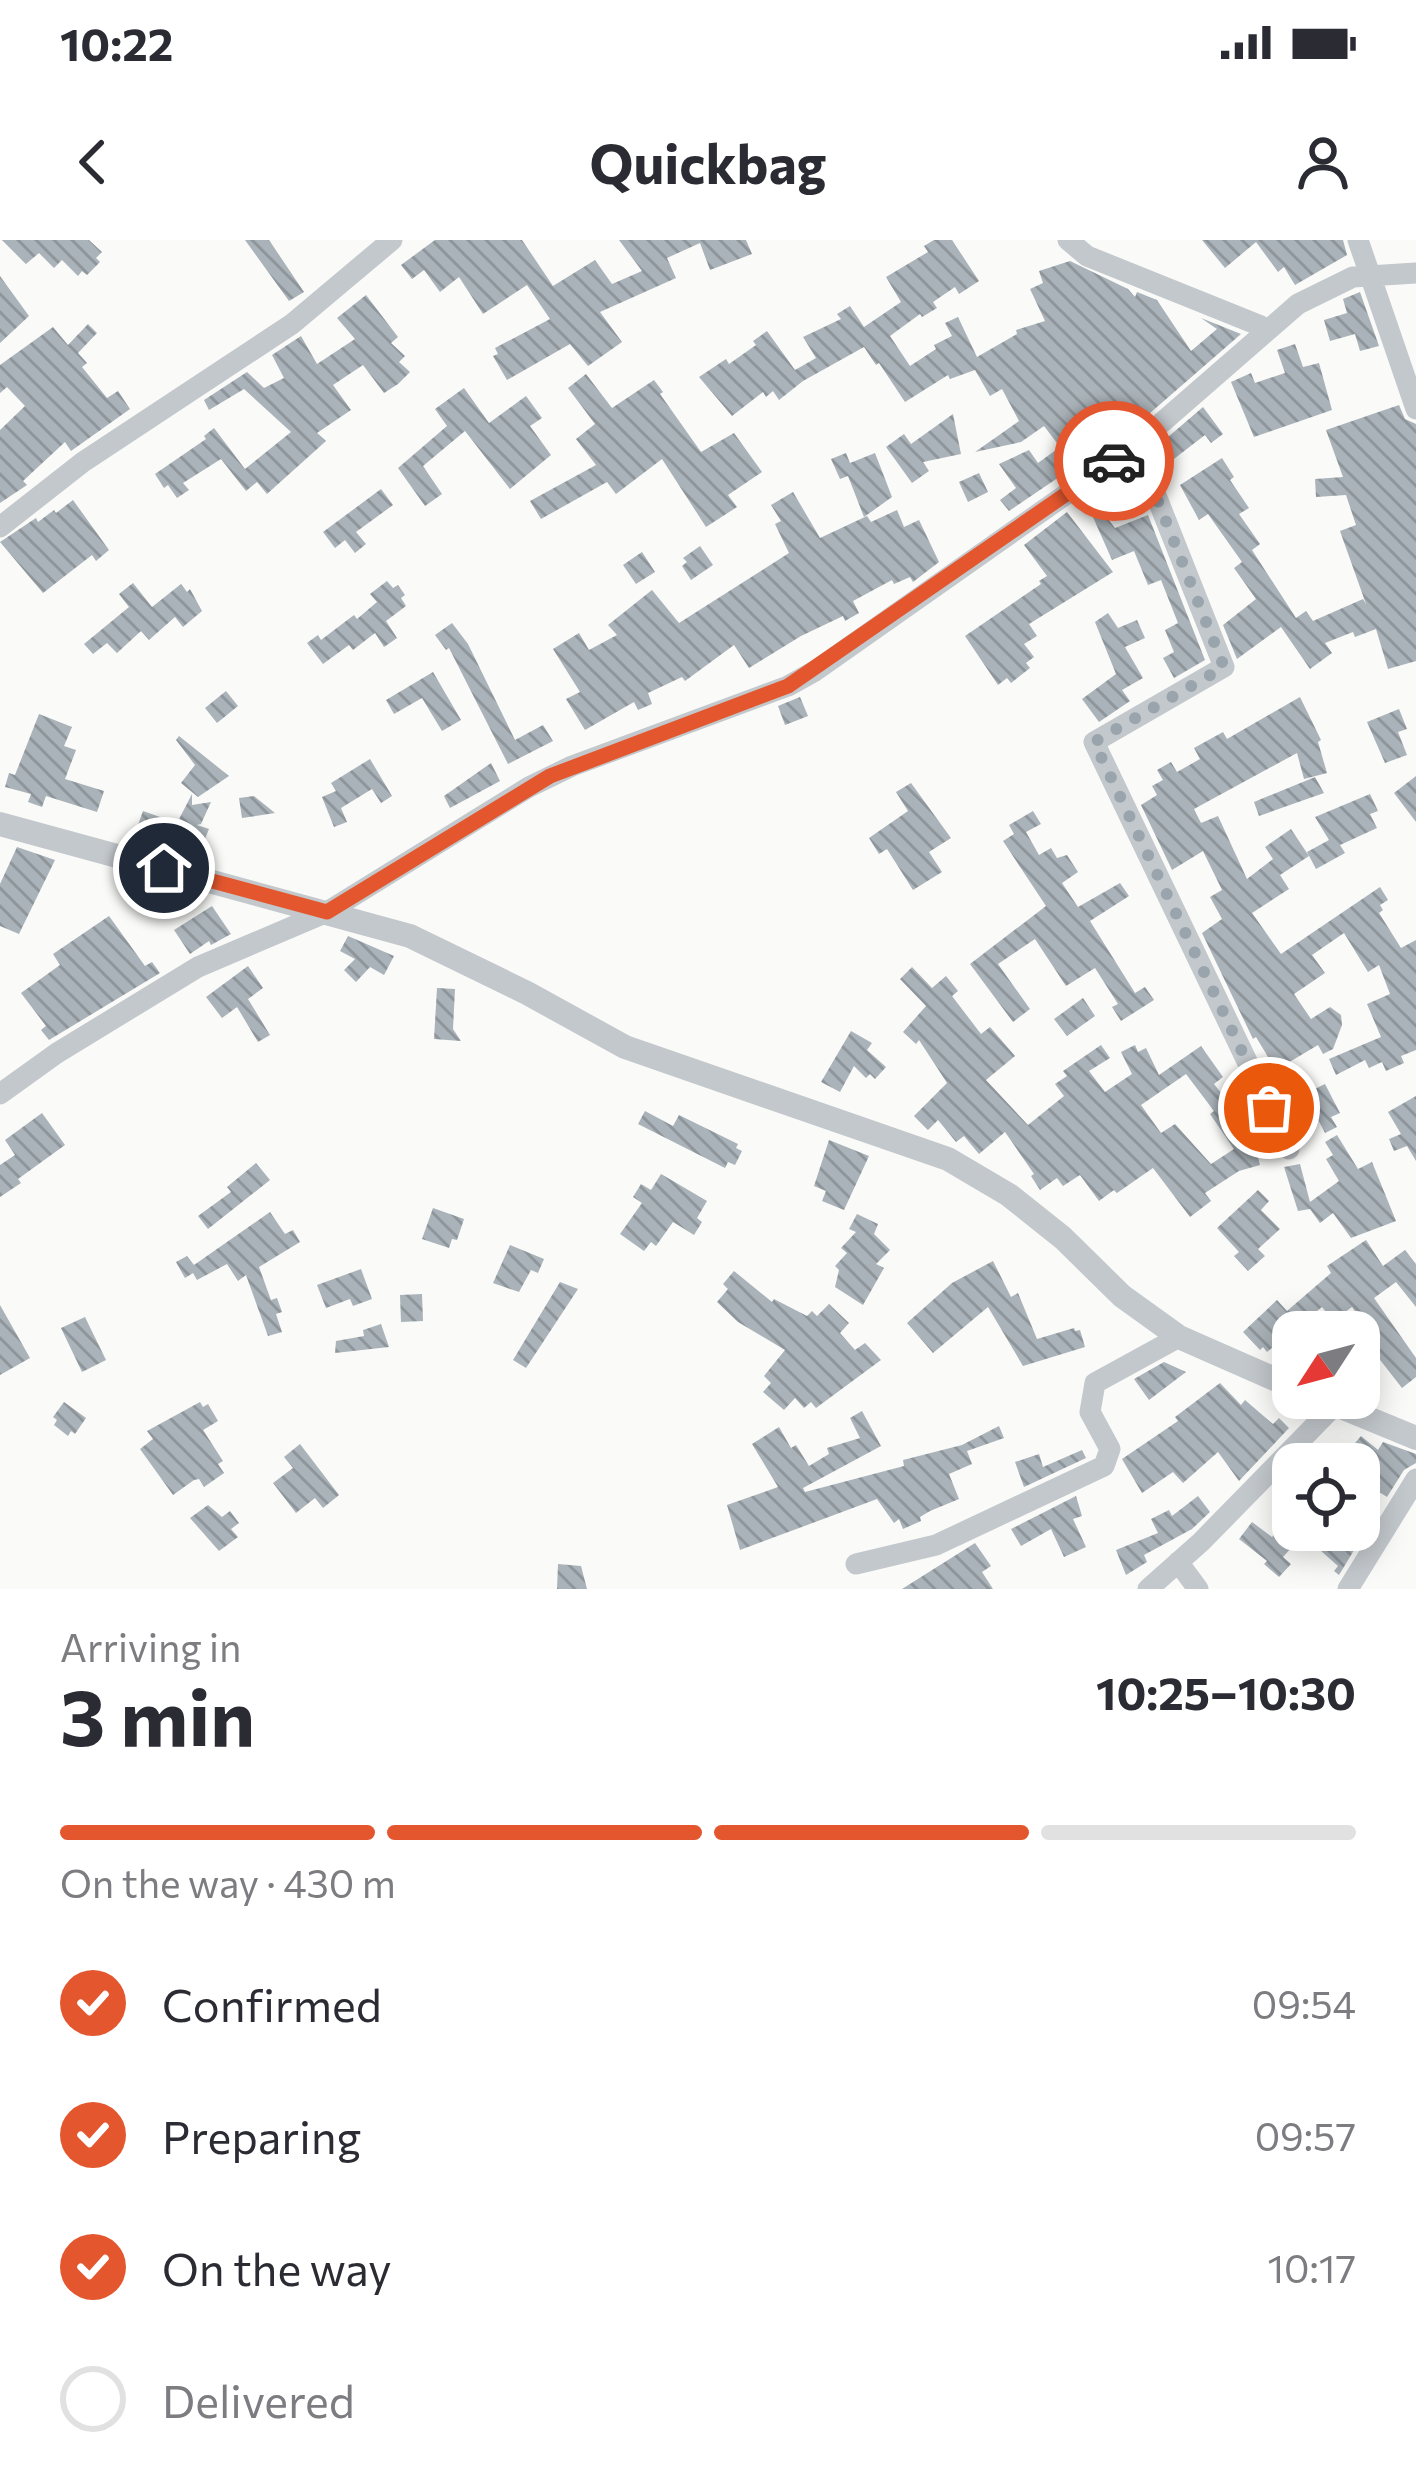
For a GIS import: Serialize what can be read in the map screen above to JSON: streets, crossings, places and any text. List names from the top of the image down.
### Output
{
  "north": "bottom left",
  "page": {
    "status": "10:22",
    "header": "Quickbag",
    "heading": ["3 min", "Arriving in", "10:25–10:30"],
    "bar": "On the way · 430 m",
    "list": [
      ["Confirmed", "09:54"],
      ["Preparing", "09:57"],
      ["On the way", "10:17"],
      "Delivered"
    ]
  }
}
